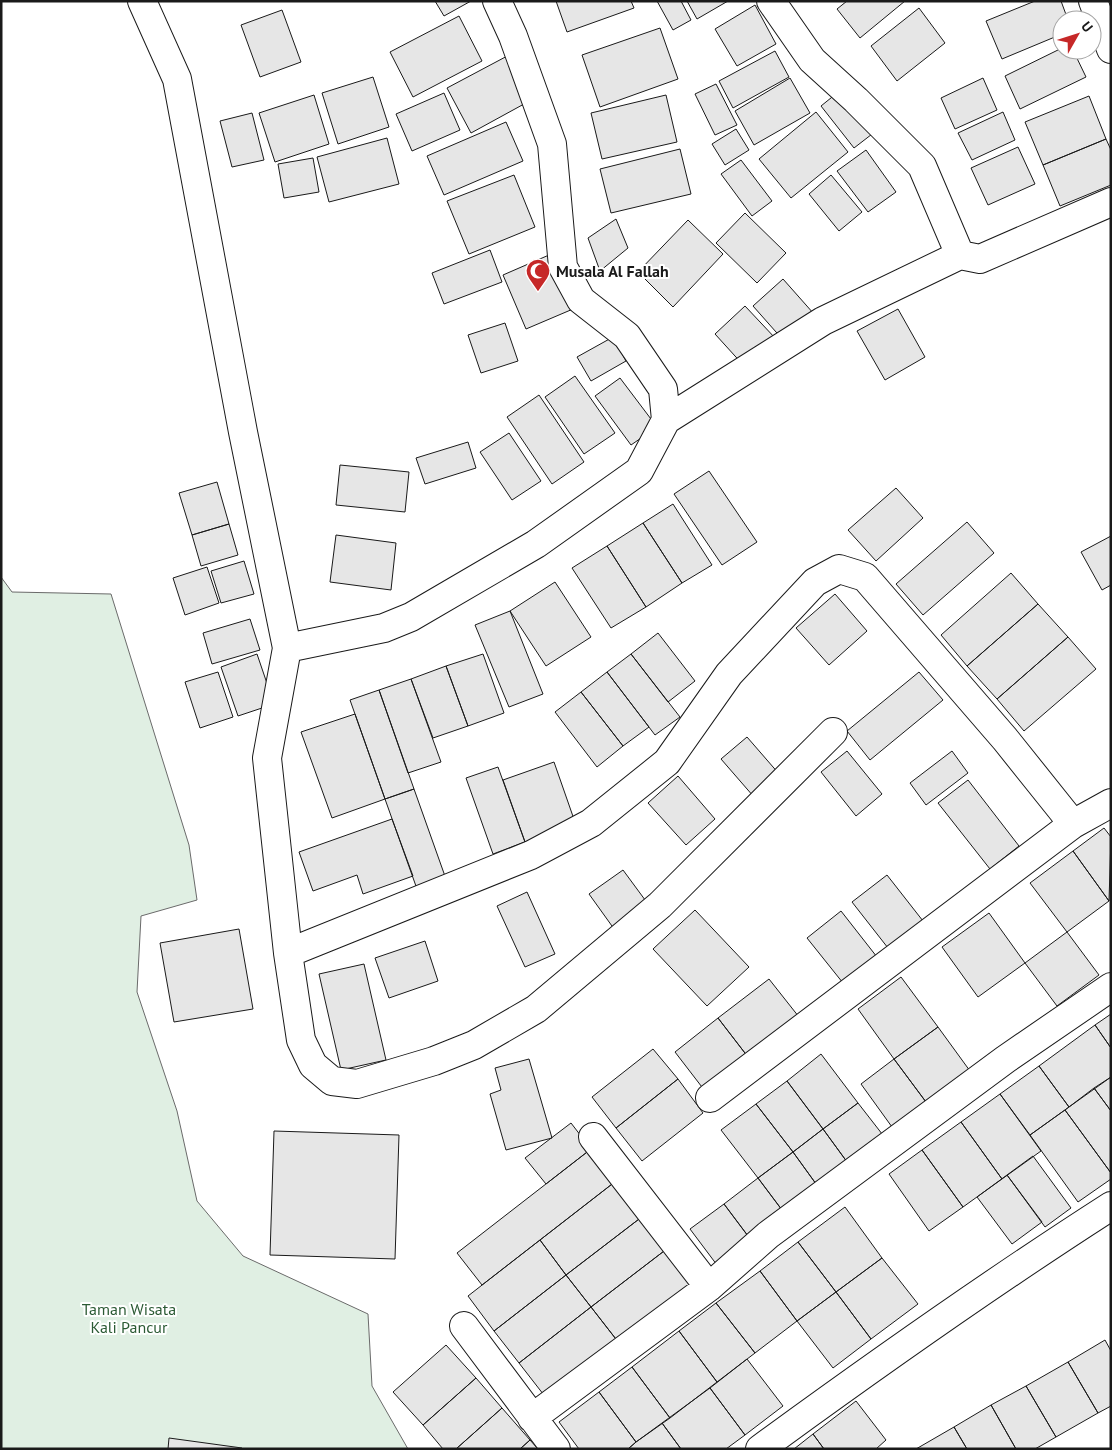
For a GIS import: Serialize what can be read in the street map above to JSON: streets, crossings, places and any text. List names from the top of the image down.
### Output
{
  "parks": ["Taman Wisata Kali Pancur"],
  "places": {
    "mosque": ["Musala Al Fallah"]
  },
  "north": "top right"
}
